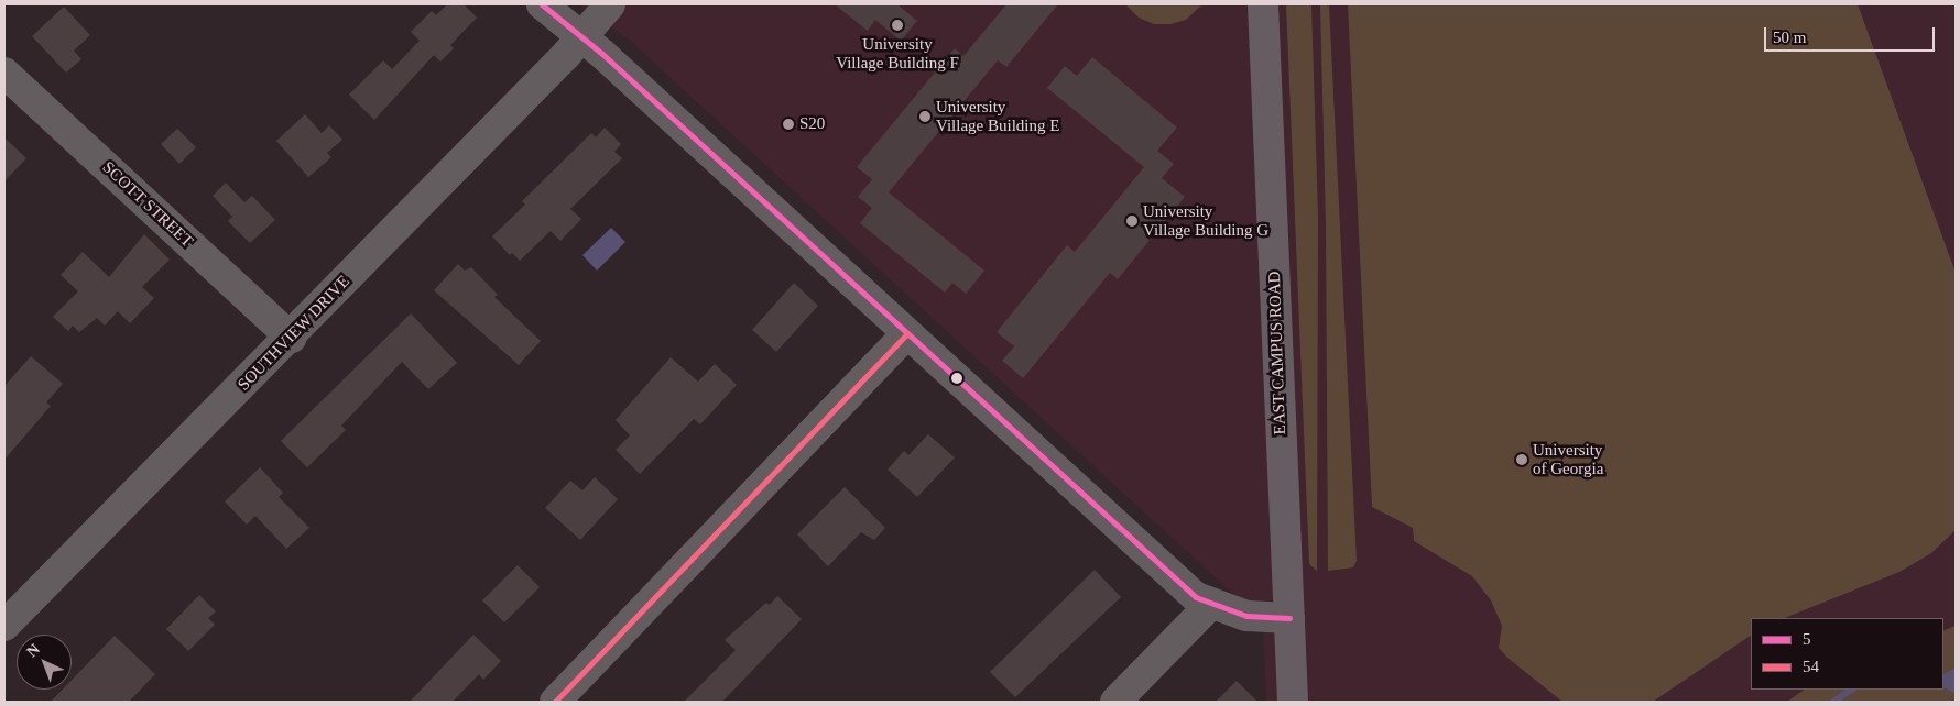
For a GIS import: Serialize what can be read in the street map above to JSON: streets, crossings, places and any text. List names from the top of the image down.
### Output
{
  "streets": {
    "main road": ["EAST CAMPUS ROAD"],
    "street": ["SCOTT STREET", "SOUTHVIEW DRIVE"]
  },
  "crossings": [
    ["SCOTT STREET", "SOUTHVIEW DRIVE"]
  ],
  "places": [
    "University Village Building F",
    "University Village Building E",
    "S20",
    "University Village Building G",
    "University of Georgia"
  ],
  "lines": ["transit line 5", "transit line 54"],
  "legend": ["5", "54"],
  "scale_bar": "50 m",
  "north": "top left"
}
